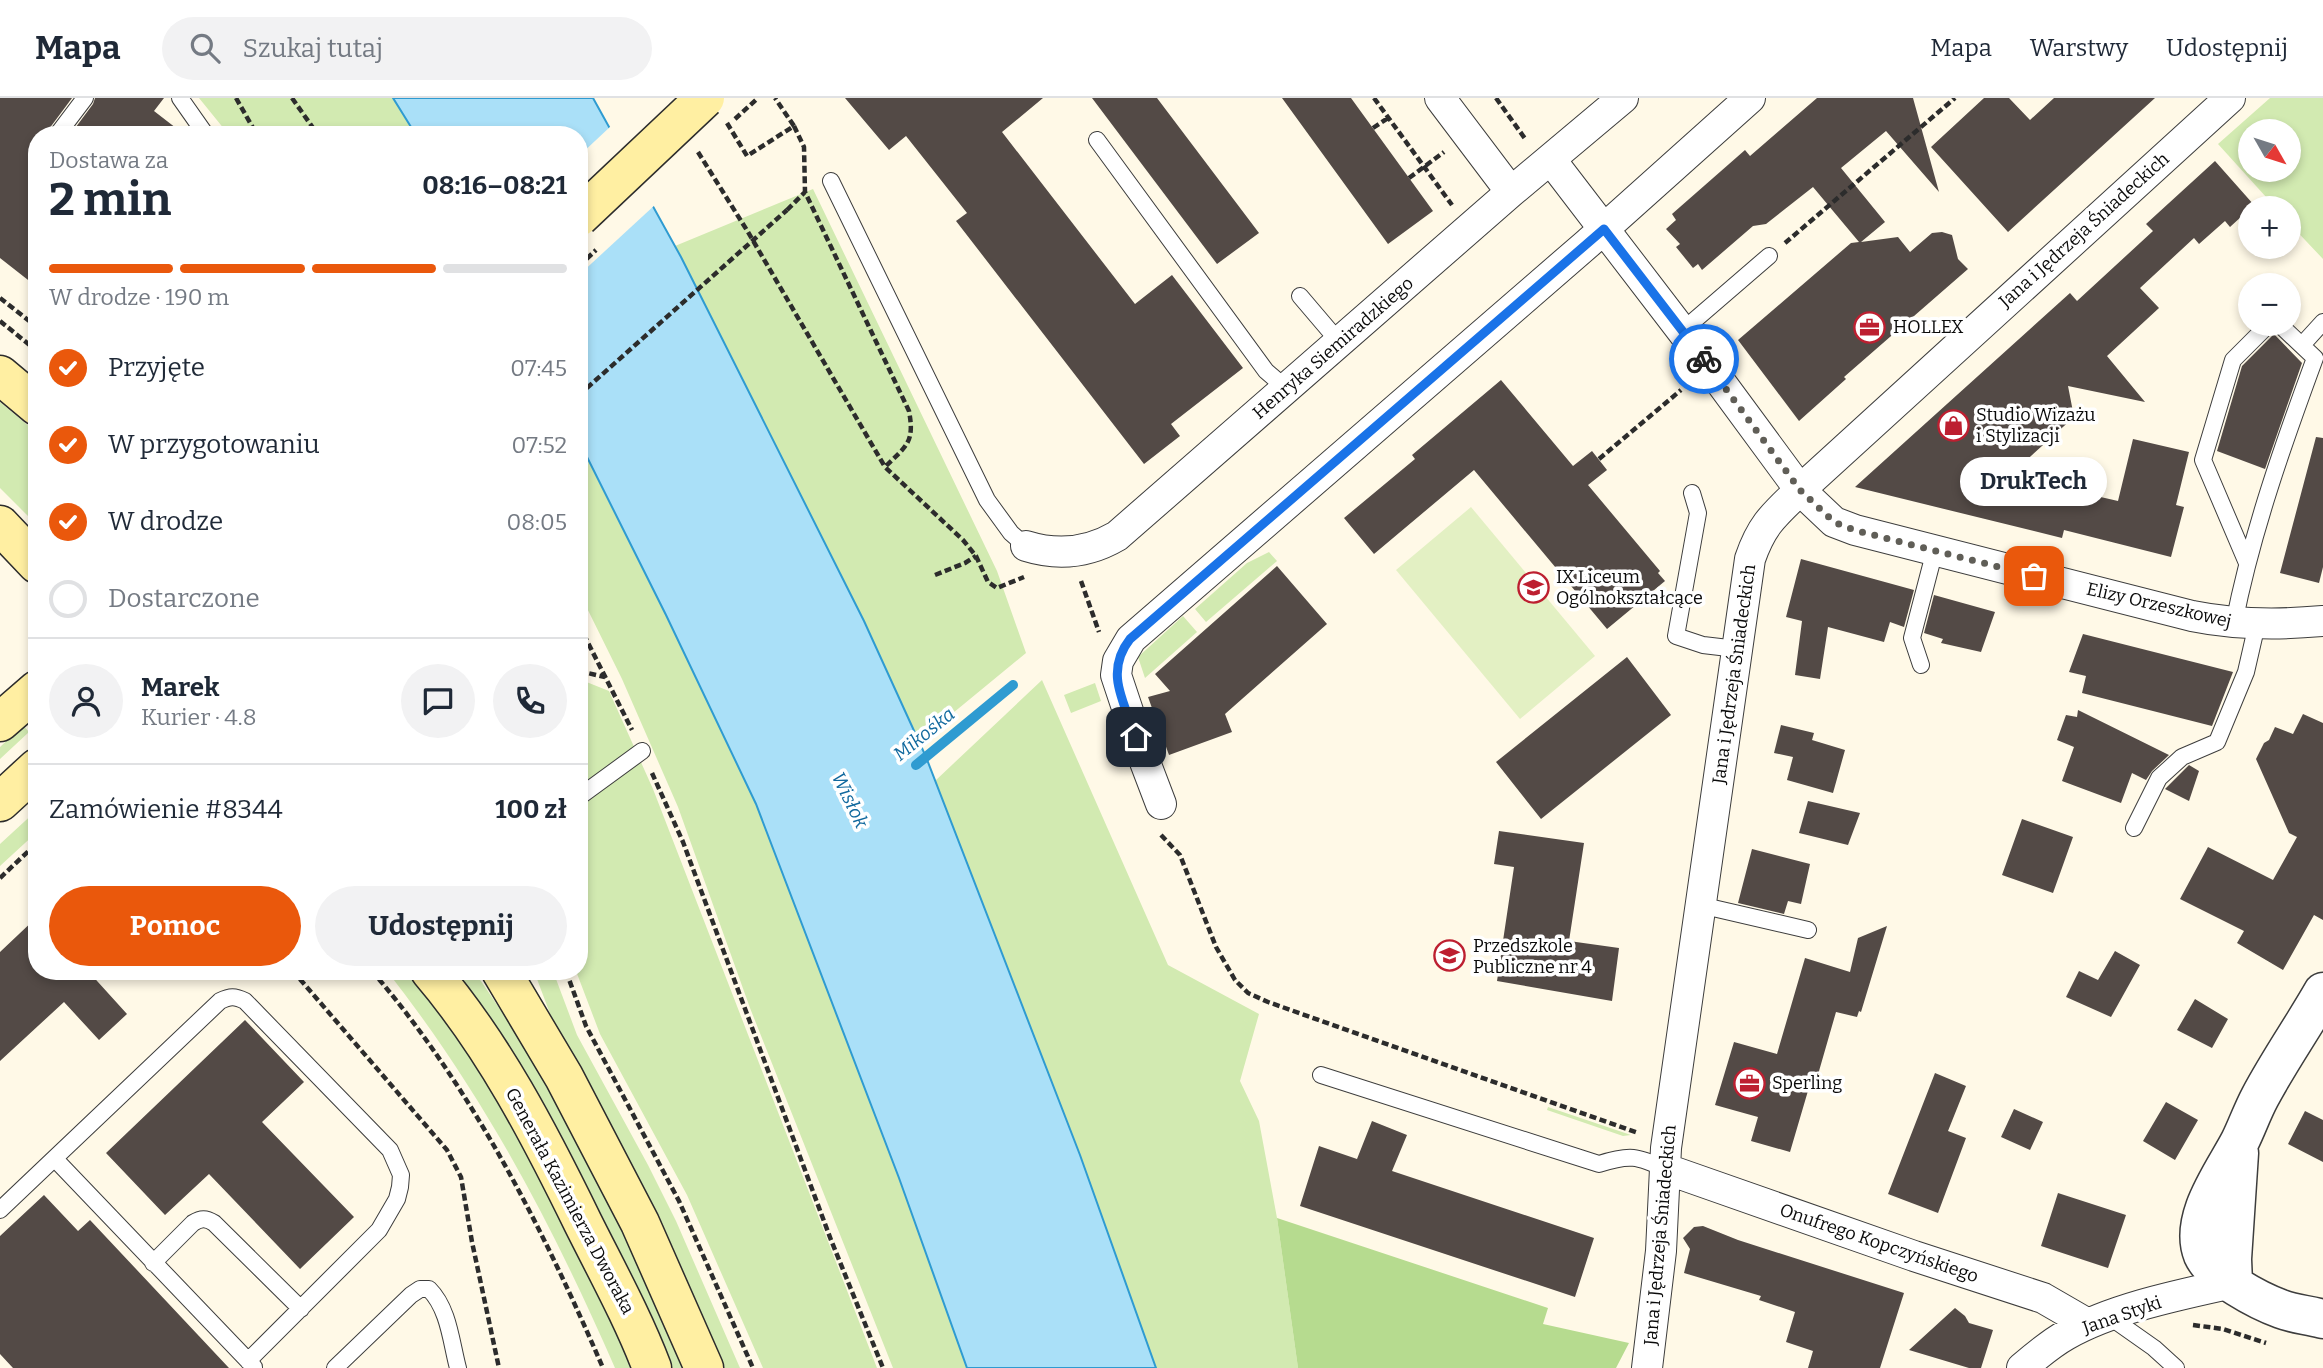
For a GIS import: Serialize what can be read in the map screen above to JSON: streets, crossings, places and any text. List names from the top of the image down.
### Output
{
  "streets": {
    "main road": ["Generała Kazimierza Dworaka"],
    "street": [
      "Jana i Jędrzeja Śniadeckich",
      "Henryka Siemiradzkiego",
      "Elizy Orzeszkowej",
      "Onufrego Kopczyńskiego",
      "Jana Styki"
    ]
  },
  "crossings": [
    ["Jana i Jędrzeja Śniadeckich", "Elizy Orzeszkowej"],
    ["Jana i Jędrzeja Śniadeckich", "Onufrego Kopczyńskiego"],
    ["Henryka Siemiradzkiego", "Elizy Orzeszkowej"],
    ["Onufrego Kopczyńskiego", "Jana Styki"]
  ],
  "water": ["Mikośka", "Wisłok"],
  "places": {
    "office": ["HOLLEX", "Sperling"],
    "shop": ["Studio Wizażu i Stylizacji"],
    "other": ["DrukTech"],
    "school or university": ["IX Liceum Ogólnokształcące", "Przedszkole Publiczne nr 4"]
  },
  "north": "bottom right",
  "page": {
    "header": "Mapa",
    "search": "Szukaj tutaj",
    "nav": ["Mapa", "Warstwy", "Udostępnij"],
    "map_buttons": ["+", "−"],
    "heading": ["2 min", "Dostawa za", "08:16–08:21"],
    "panel": [
      "Marek",
      "Kurier · 4.8",
      "Zamówienie #8344",
      "100 zł"
    ],
    "bar": "W drodze · 190 m",
    "list": [
      ["Przyjęte", "07:45"],
      ["W przygotowaniu", "07:52"],
      ["W drodze", "08:05"],
      "Dostarczone"
    ],
    "bubble": "DrukTech",
    "buttons": ["Pomoc", "Udostępnij"]
  }
}
